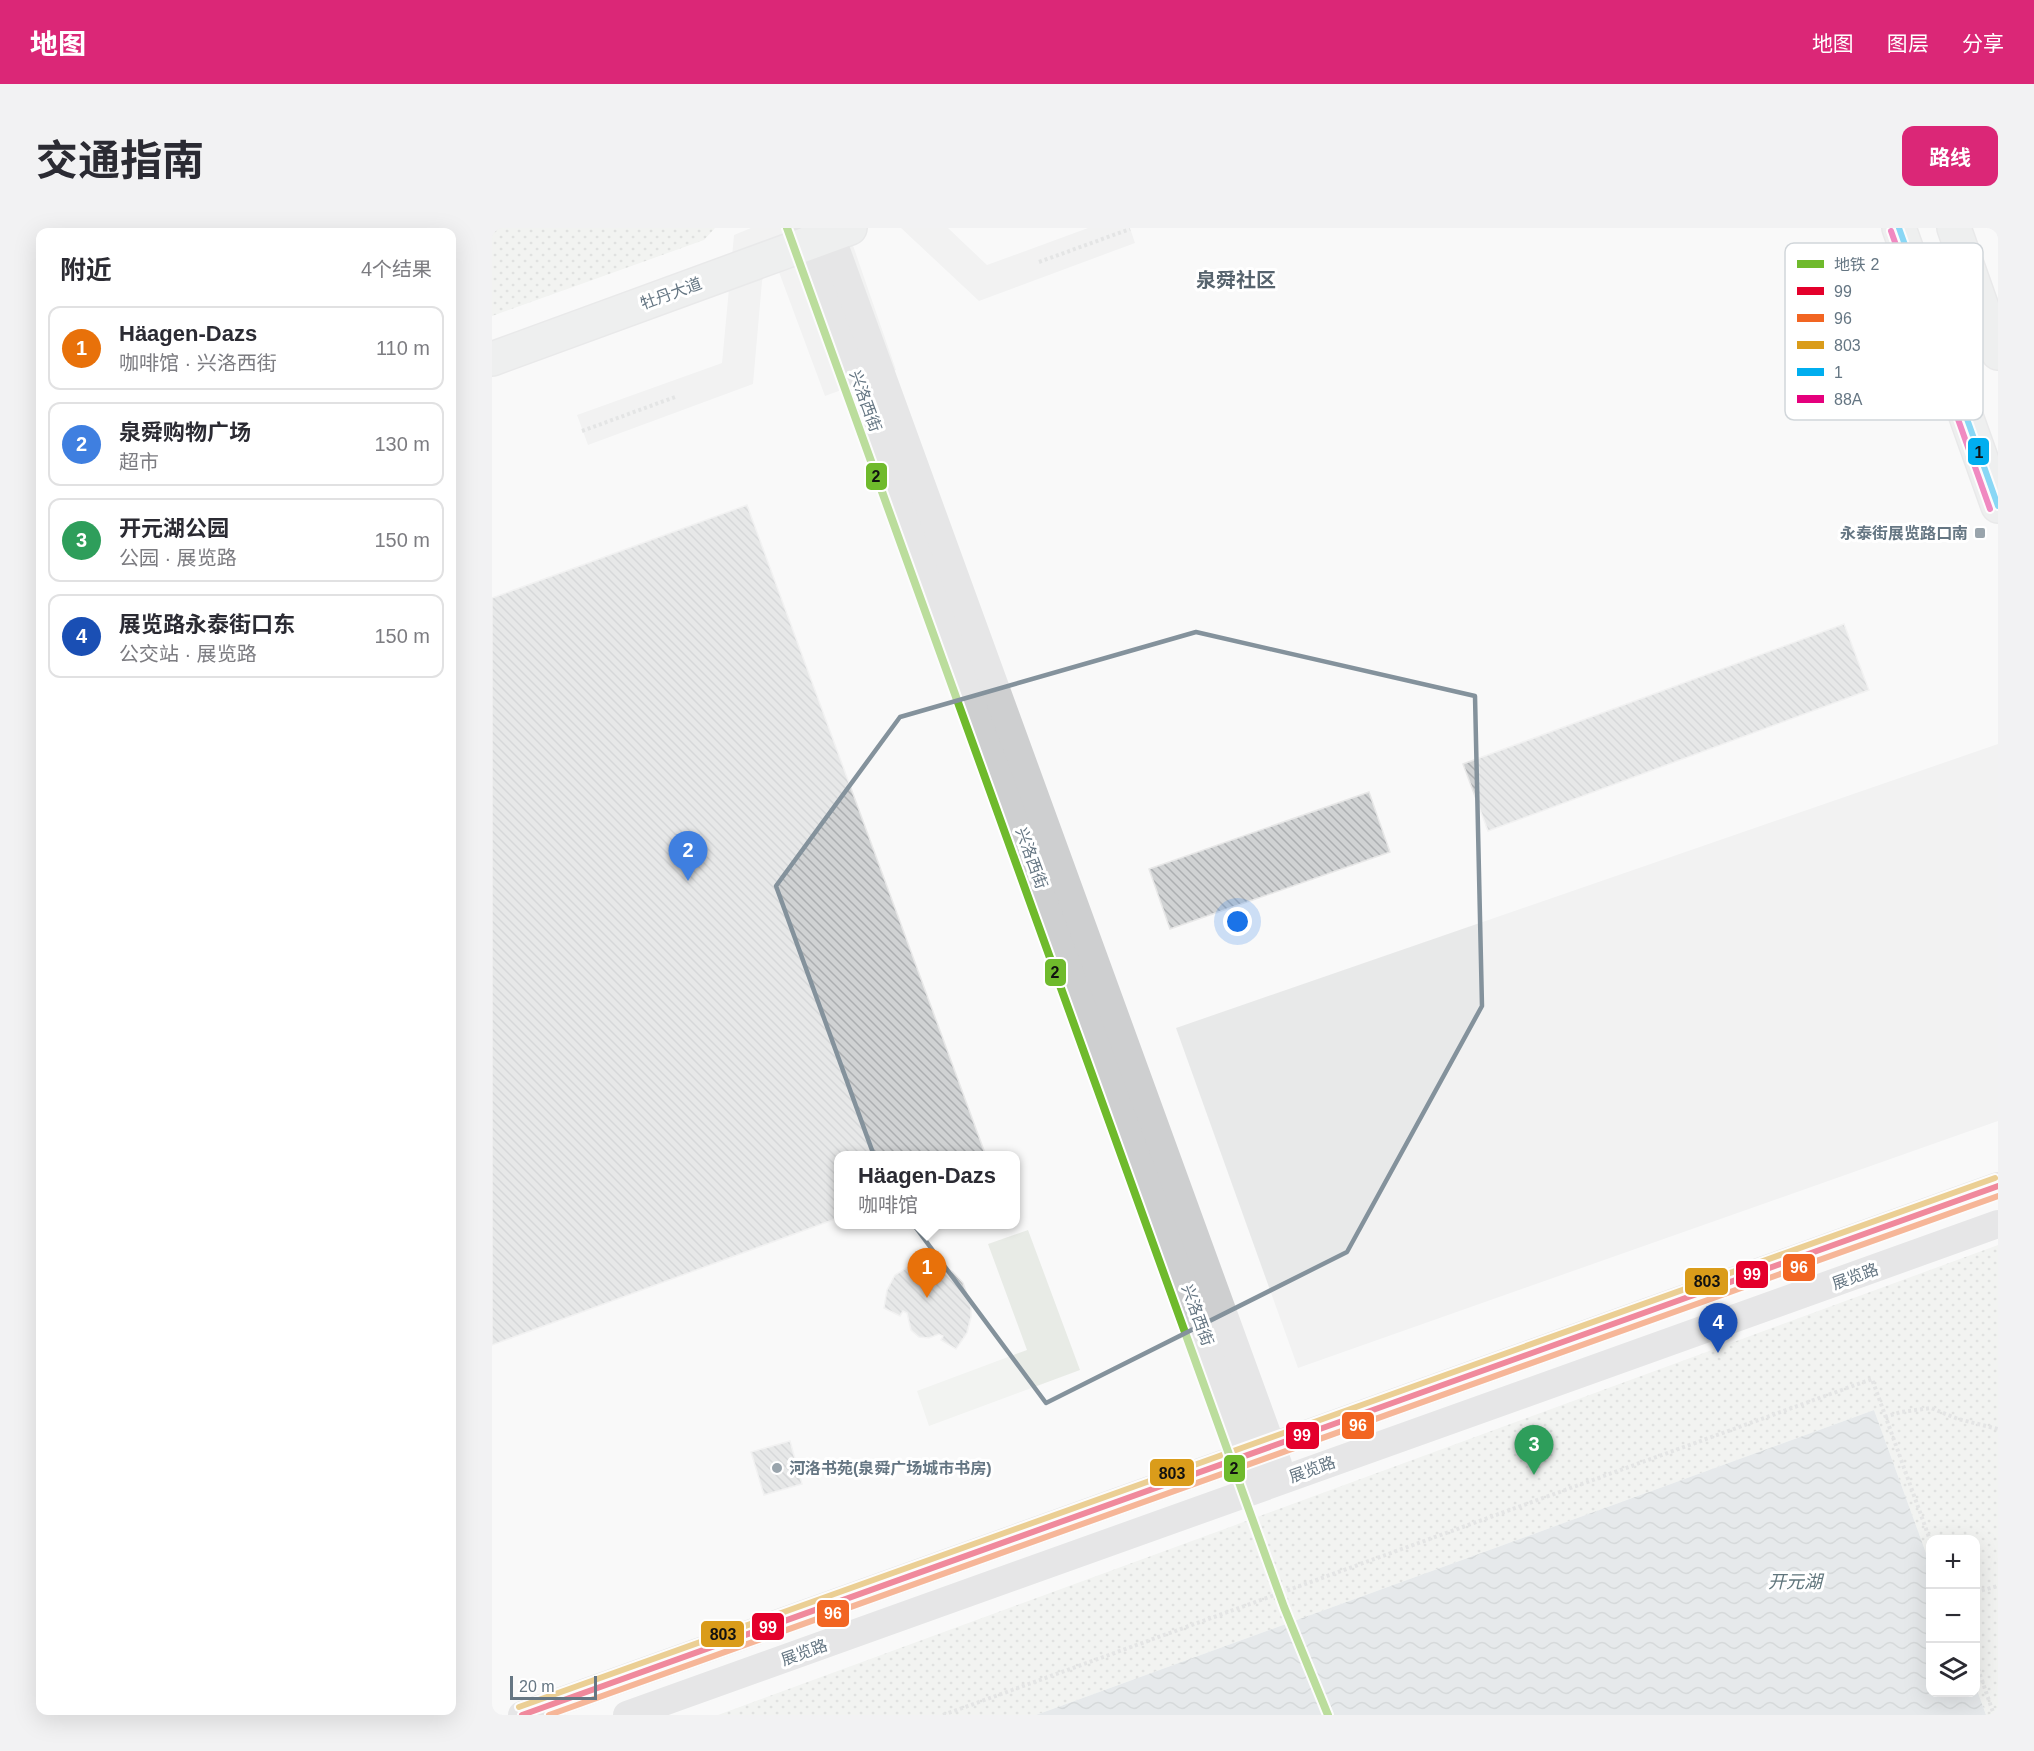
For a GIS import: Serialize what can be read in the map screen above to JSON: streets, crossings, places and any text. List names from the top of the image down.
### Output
{
  "streets": {
    "main road": ["牡丹大道"],
    "street": ["兴洛西街", "展览路"]
  },
  "crossings": [
    ["牡丹大道", "兴洛西街"],
    ["兴洛西街", "展览路"]
  ],
  "districts": ["泉舜社区"],
  "water": ["开元湖"],
  "places": {
    "transit": ["永泰街展览路口南"],
    "other": ["河洛书苑(泉舜广场城市书房)"]
  },
  "lines": [
    "metro line 2",
    "transit line 1",
    "transit line 88A",
    "transit line 803",
    "transit line 99",
    "transit line 96"
  ],
  "legend": [
    "地铁 2",
    "99",
    "96",
    "803",
    "1",
    "88A"
  ],
  "scale_bar": "20 m",
  "page": {
    "header": "地图",
    "nav": ["地图", "图层", "分享"],
    "title": "交通指南",
    "buttons": "路线",
    "heading": ["附近", "4个结果"],
    "list": [
      {
        "mark": "1",
        "name": "Häagen-Dazs",
        "note": "咖啡馆 · 兴洛西街",
        "value": "110 m"
      },
      {
        "mark": "2",
        "name": "泉舜购物广场",
        "note": "超市",
        "value": "130 m"
      },
      {
        "mark": "3",
        "name": "开元湖公园",
        "note": "公园 · 展览路",
        "value": "150 m"
      },
      {
        "mark": "4",
        "name": "展览路永泰街口东",
        "note": "公交站 · 展览路",
        "value": "150 m"
      }
    ],
    "pins": [
      "2",
      "1",
      "4",
      "3"
    ],
    "popup": ["Häagen-Dazs", "咖啡馆"],
    "map_buttons": ["+", "−"],
    "scale": "20 m"
  }
}
